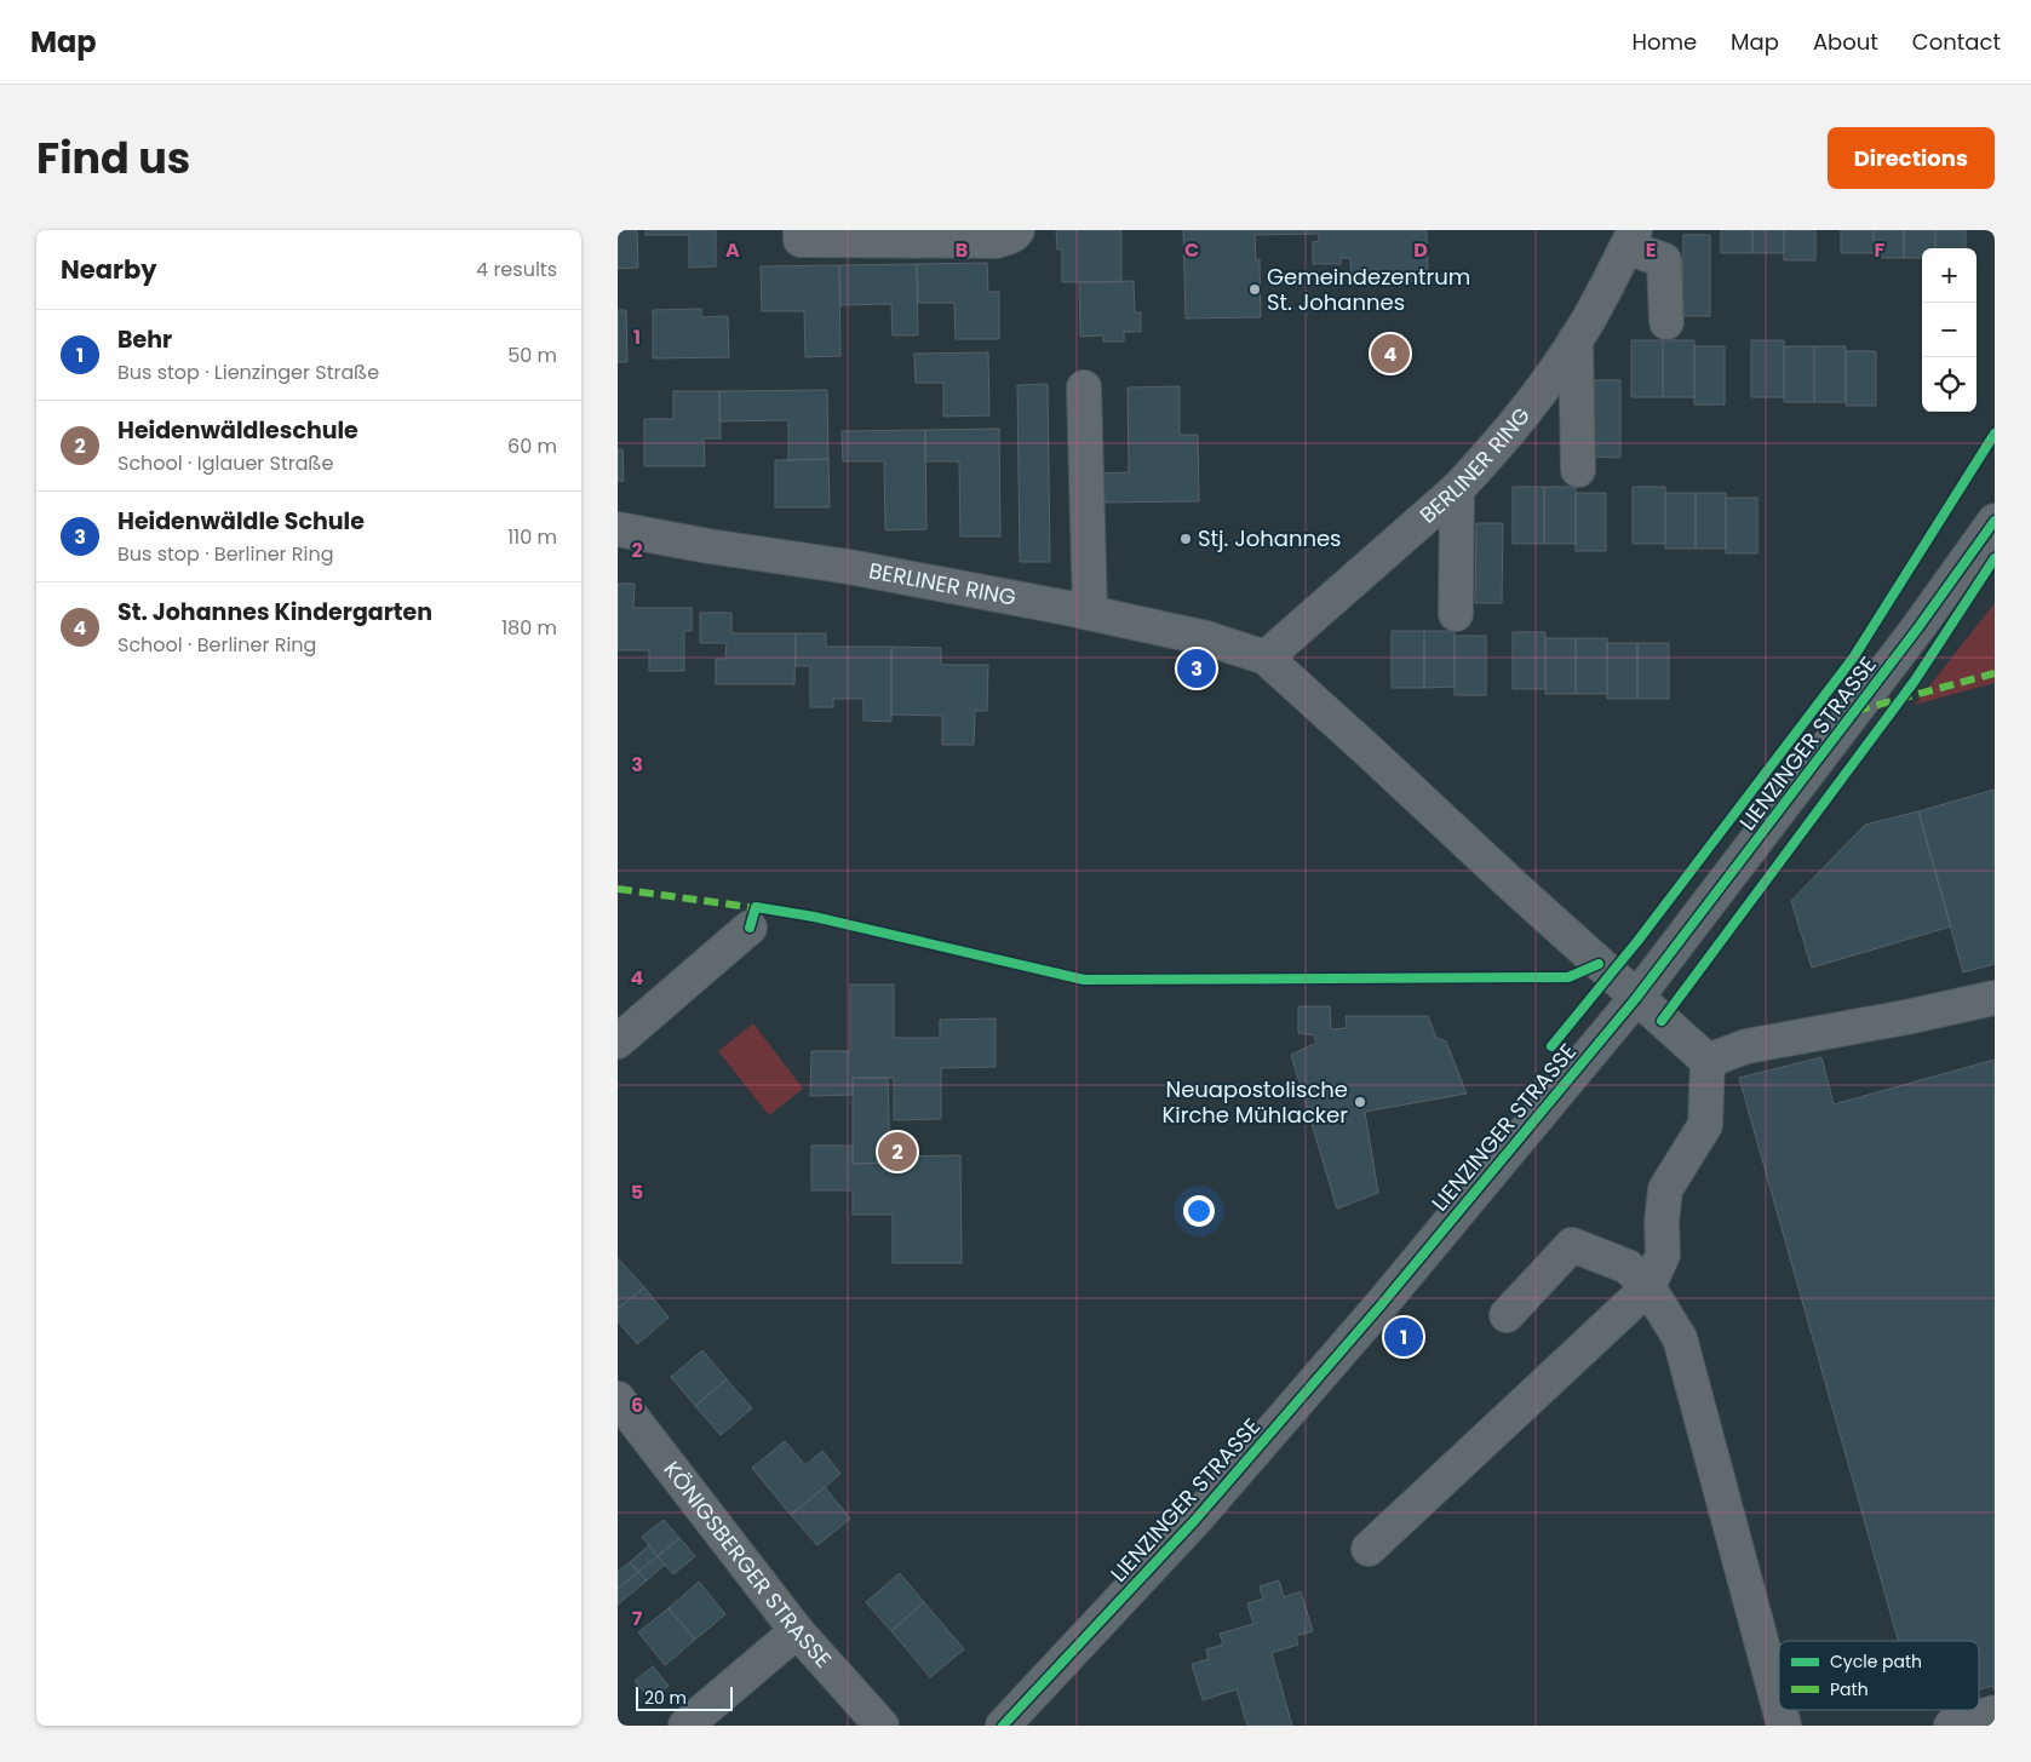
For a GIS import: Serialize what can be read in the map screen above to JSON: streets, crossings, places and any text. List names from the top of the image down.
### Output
{
  "streets": {
    "street": ["BERLINER RING", "LIENZINGER STRASSE", "KÖNIGSBERGER STRASSE"]
  },
  "crossings": [
    ["BERLINER RING", "LIENZINGER STRASSE"]
  ],
  "places": ["Gemeindezentrum St. Johannes", "Stj. Johannes", "Neuapostolische Kirche Mühlacker"],
  "legend": ["Cycle path", "Path"],
  "scale_bar": "20 m",
  "page": {
    "header": "Map",
    "nav": [
      "Home",
      "Map",
      "About",
      "Contact"
    ],
    "title": "Find us",
    "buttons": "Directions",
    "heading": ["Nearby", "4 results"],
    "map_buttons": ["+", "−"],
    "list": [
      {
        "mark": "1",
        "name": "Behr",
        "note": "Bus stop · Lienzinger Straße",
        "value": "50 m"
      },
      {
        "mark": "2",
        "name": "Heidenwäldleschule",
        "note": "School · Iglauer Straße",
        "value": "60 m"
      },
      {
        "mark": "3",
        "name": "Heidenwäldle Schule",
        "note": "Bus stop · Berliner Ring",
        "value": "110 m"
      },
      {
        "mark": "4",
        "name": "St. Johannes Kindergarten",
        "note": "School · Berliner Ring",
        "value": "180 m"
      }
    ],
    "pins": [
      "4",
      "3",
      "2",
      "1"
    ],
    "scale": "20 m"
  },
  "grid": {
    "columns": [
      "A",
      "B",
      "C",
      "D",
      "E",
      "F"
    ],
    "rows": [
      "1",
      "2",
      "3",
      "4",
      "5",
      "6",
      "7"
    ]
  }
}
